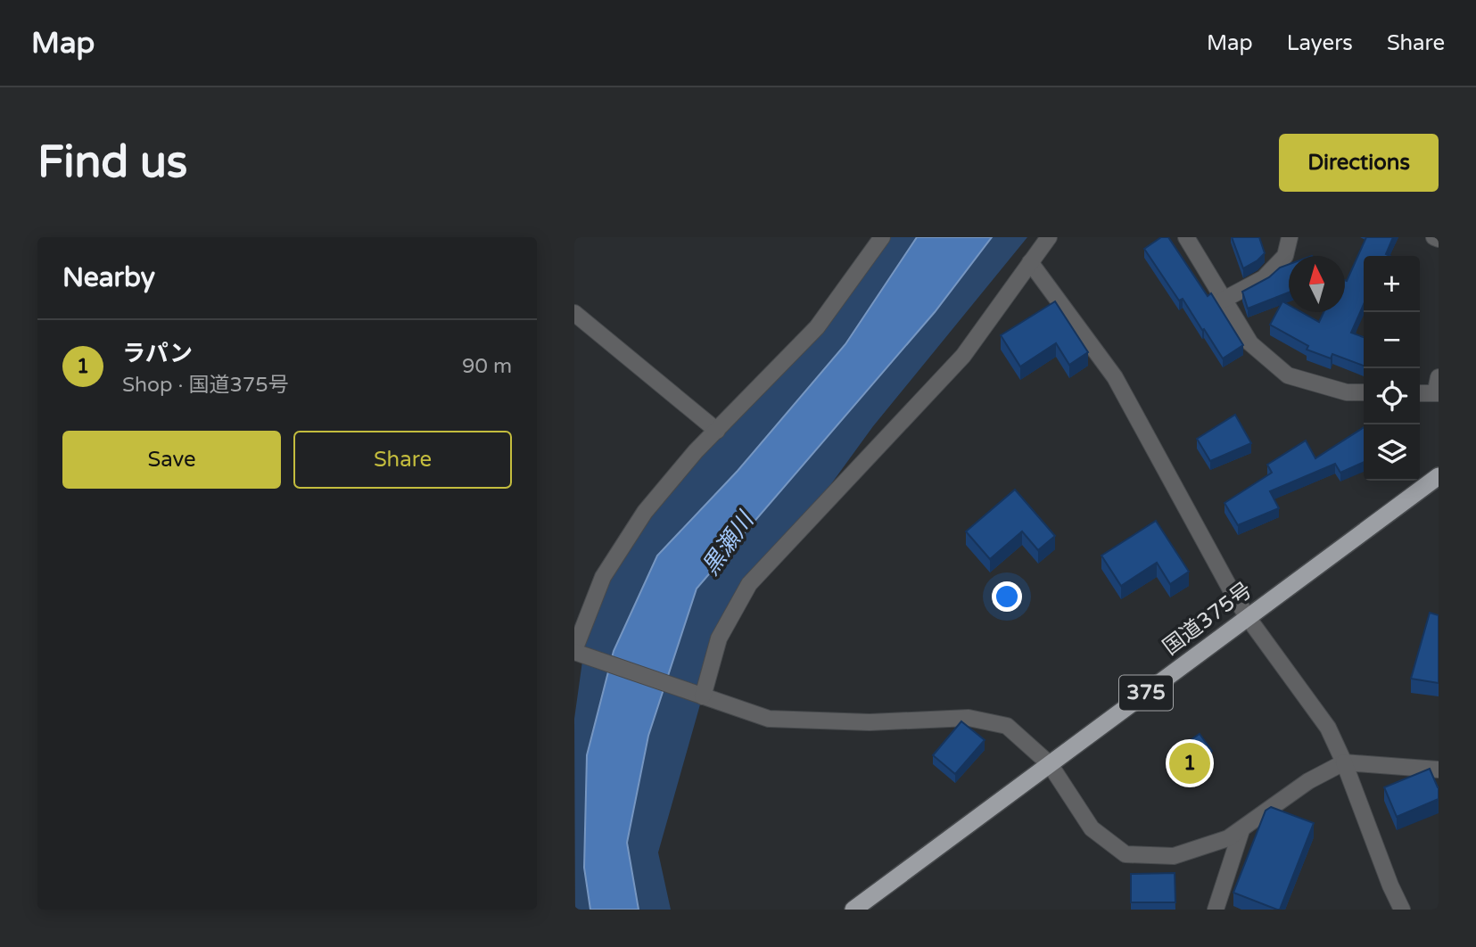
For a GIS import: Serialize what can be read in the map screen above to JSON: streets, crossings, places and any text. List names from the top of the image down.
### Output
{
  "streets": {
    "highway": ["国道375号", "375"]
  },
  "water": ["黒瀬川"],
  "north": "top",
  "page": {
    "header": "Map",
    "nav": ["Map", "Layers", "Share"],
    "buttons": [
      "Directions",
      ["Save", "Share"]
    ],
    "title": "Find us",
    "heading": "Nearby",
    "map_buttons": ["+", "−"],
    "list": [
      {
        "mark": "1",
        "name": "ラパン",
        "note": "Shop · 国道375号",
        "value": "90 m"
      }
    ],
    "pins": "1"
  }
}
